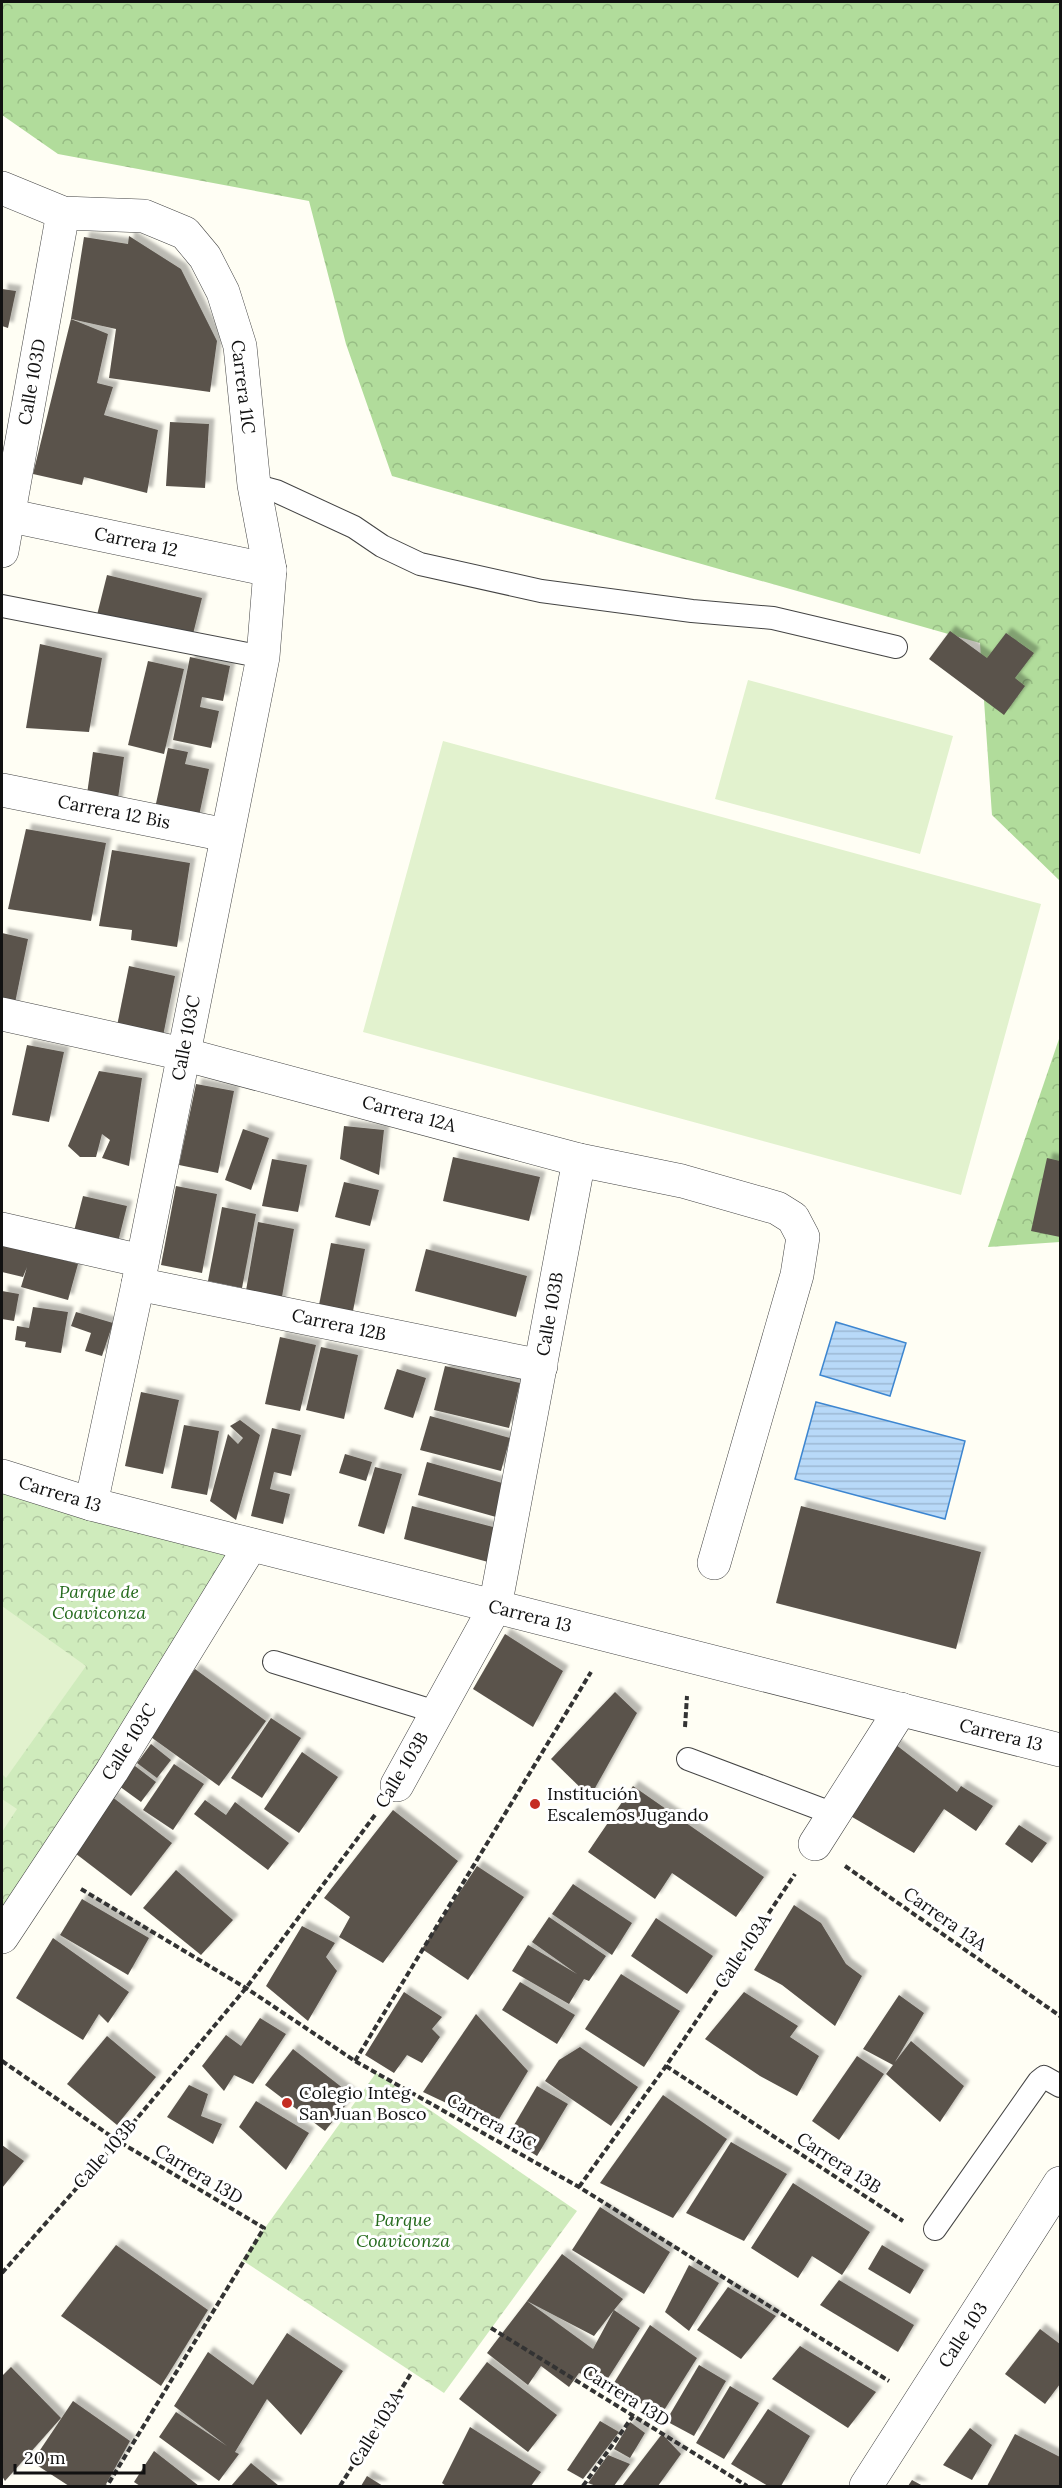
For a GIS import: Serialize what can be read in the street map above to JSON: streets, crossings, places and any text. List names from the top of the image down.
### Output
{
  "streets": {
    "street": [
      "Calle 103D",
      "Carrera 11C",
      "Carrera 12",
      "Carrera 12 Bis",
      "Calle 103C",
      "Carrera 12A",
      "Calle 103B",
      "Carrera 12B",
      "Carrera 13",
      "Calle 103"
    ],
    "path": [
      "Carrera 13A",
      "Calle 103A",
      "Carrera 13C",
      "Carrera 13B",
      "Carrera 13D"
    ]
  },
  "crossings": [
    ["Calle 103D", "Carrera 11C"],
    ["Calle 103D", "Carrera 12"],
    ["Carrera 11C", "Carrera 12"],
    ["Carrera 11C", "Calle 103C"],
    ["Carrera 12", "Calle 103C"],
    ["Carrera 12 Bis", "Calle 103C"],
    ["Calle 103C", "Carrera 12A"],
    ["Calle 103C", "Carrera 12B"],
    ["Calle 103C", "Carrera 13"],
    ["Calle 103C", "Carrera 13C"],
    ["Carrera 12A", "Calle 103B"],
    ["Calle 103B", "Carrera 12B"],
    ["Calle 103B", "Carrera 13"],
    ["Calle 103B", "Carrera 13C"],
    ["Calle 103B", "Carrera 13D"],
    ["Carrera 13A", "Calle 103A"],
    ["Calle 103A", "Carrera 13C"],
    ["Calle 103A", "Carrera 13B"],
    ["Carrera 13C", "Calle 103"]
  ],
  "parks": ["Parque de Coaviconza", "Parque Coaviconza"],
  "places": ["Institución Escalemos Jugando", "Colegio Integ San Juan Bosco"],
  "scale_bar": "20 m"
}
